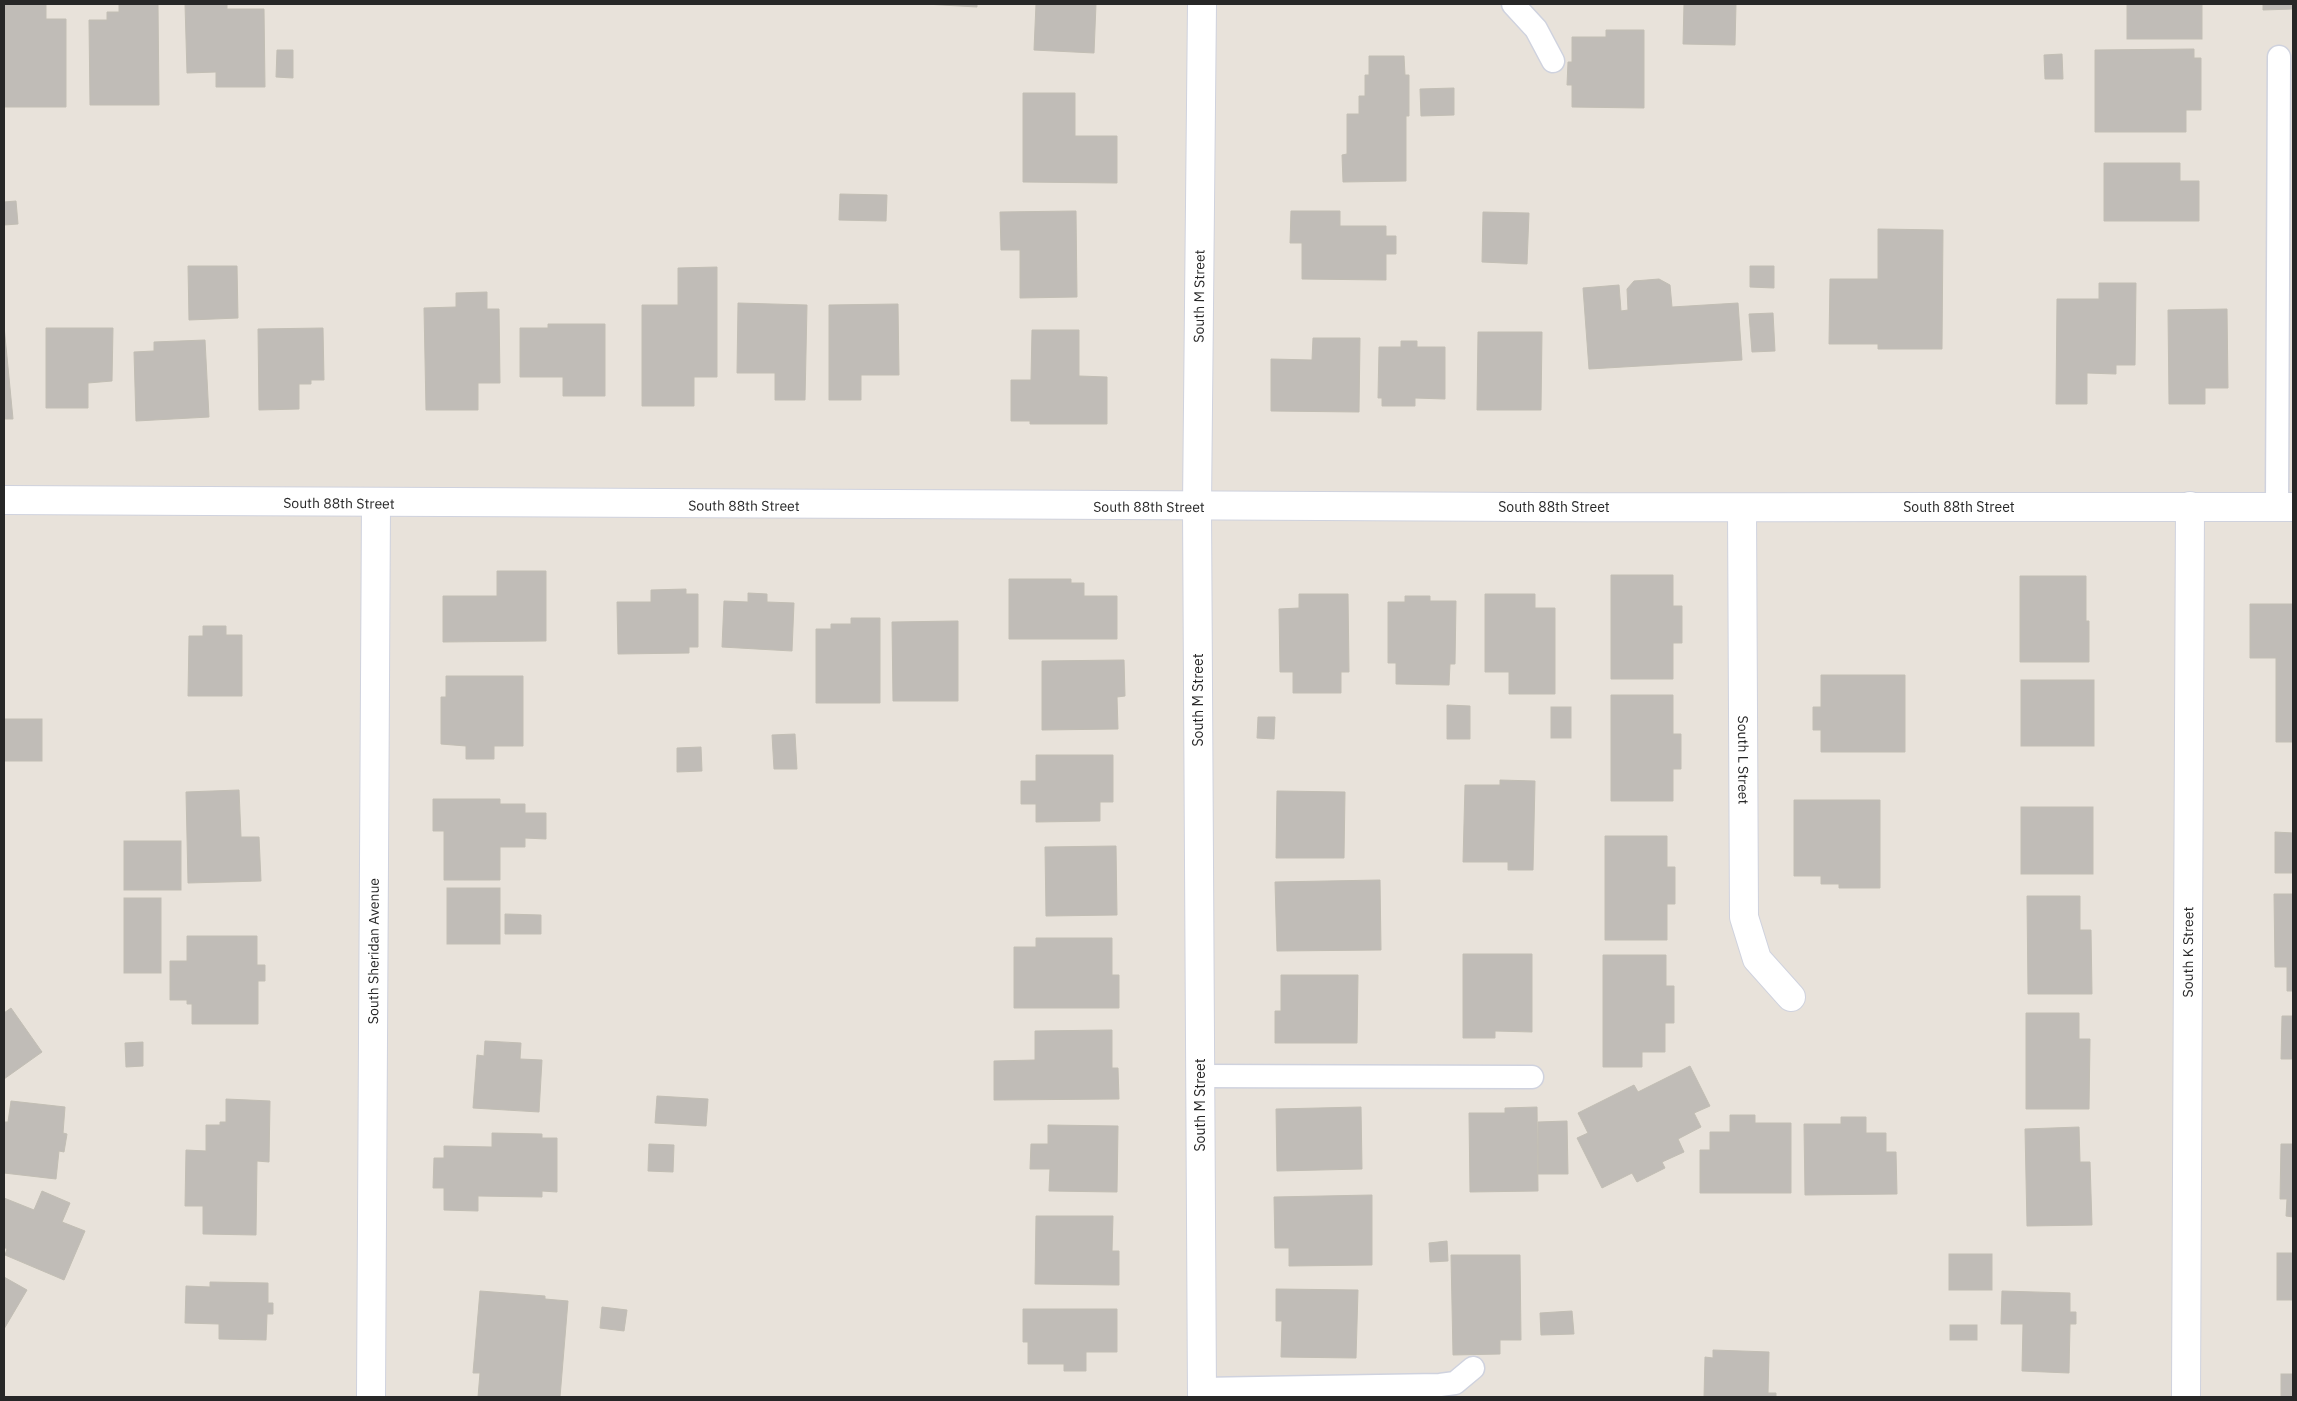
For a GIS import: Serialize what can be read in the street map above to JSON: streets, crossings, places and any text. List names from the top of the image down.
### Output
{
  "streets": {
    "street": [
      "South M Street",
      "South 88th Street",
      "South L Street",
      "South Sheridan Avenue",
      "South K Street"
    ]
  },
  "crossings": [
    ["South M Street", "South 88th Street"],
    ["South 88th Street", "South L Street"],
    ["South 88th Street", "South Sheridan Avenue"],
    ["South 88th Street", "South K Street"]
  ]
}
